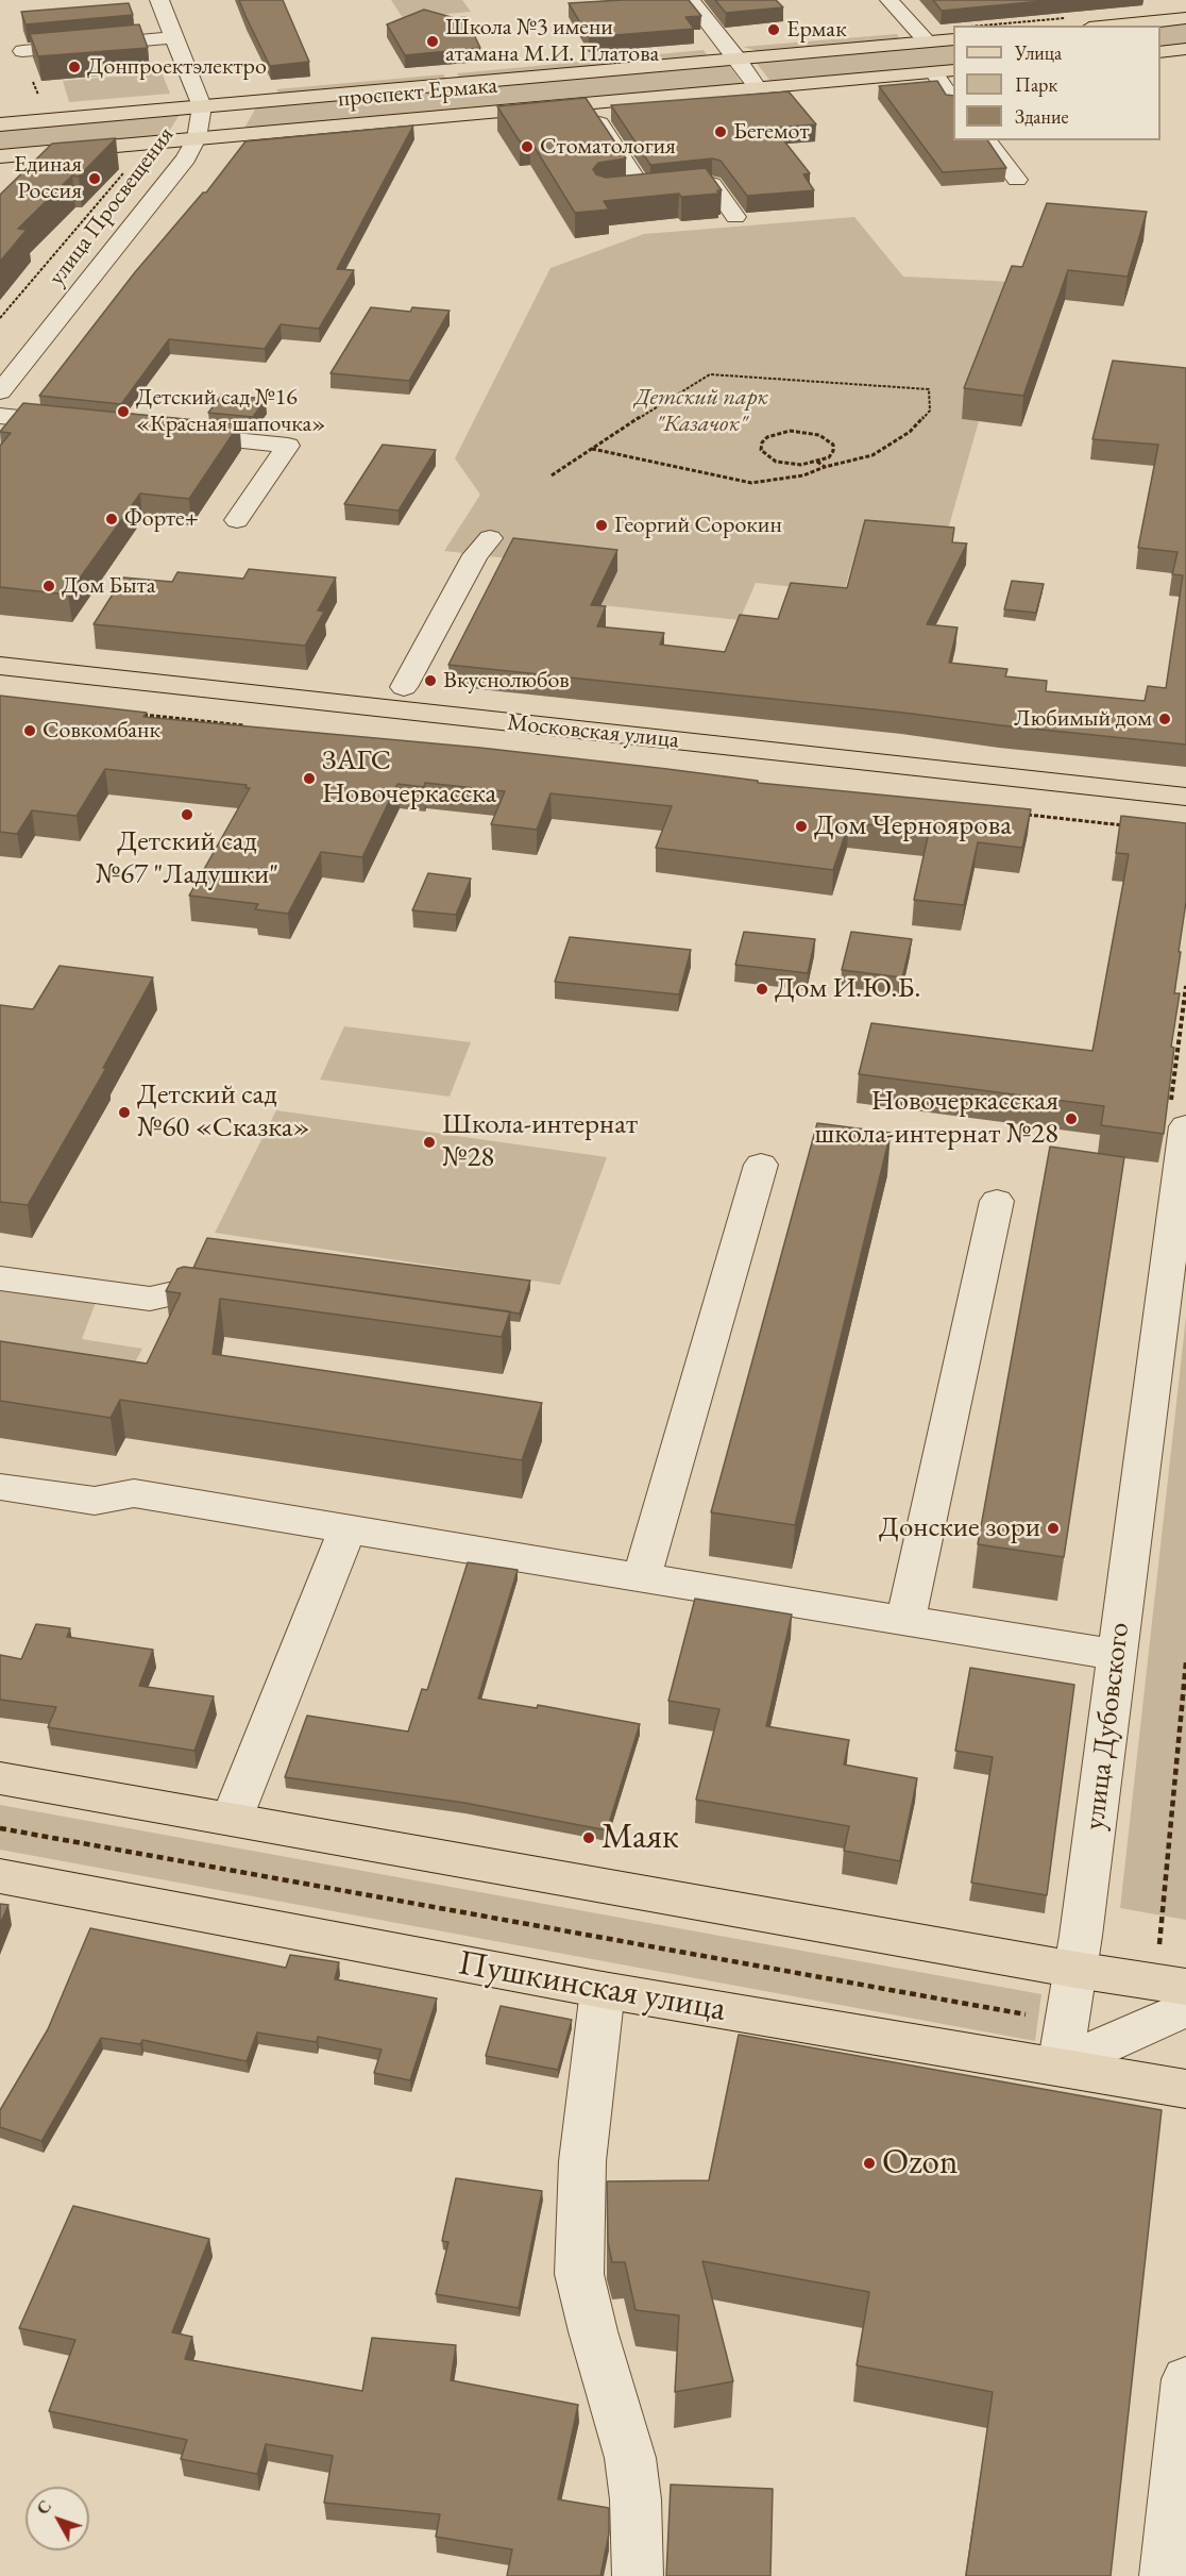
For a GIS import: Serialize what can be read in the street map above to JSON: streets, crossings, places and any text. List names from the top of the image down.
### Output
{
  "streets": {
    "main road": ["проспект Ермака", "Московская улица", "Пушкинская улица"],
    "street": ["улица Просвещения", "улица Дубовского"]
  },
  "crossings": [
    ["проспект Ермака", "улица Просвещения"],
    ["улица Дубовского", "Пушкинская улица"]
  ],
  "parks": ["Детский парк \"Казачок\""],
  "places": [
    "Ермак",
    "Школа №3 имени атамана М.И. Платова",
    "Донпроектэлектро",
    "Бегемот",
    "Стоматология",
    "Единая Россия",
    "Детский сад №16 «Красная шапочка»",
    "Форте+",
    "Георгий Сорокин",
    "Дом Быта",
    "Вкуснолюбов",
    "Любимый дом",
    "Совкомбанк",
    "ЗАГС Новочеркасска",
    "Детский сад №67 \"Ладушки\"",
    "Дом Черноярова",
    "Дом И.Ю.Б.",
    "Детский сад №60 «Сказка»",
    "Новочеркасская школа-интернат №28",
    "Школа-интернат №28",
    "Донские зори",
    "Маяк",
    "Ozon"
  ],
  "legend": ["Улица", "Парк", "Здание"],
  "north": "top left"
}
